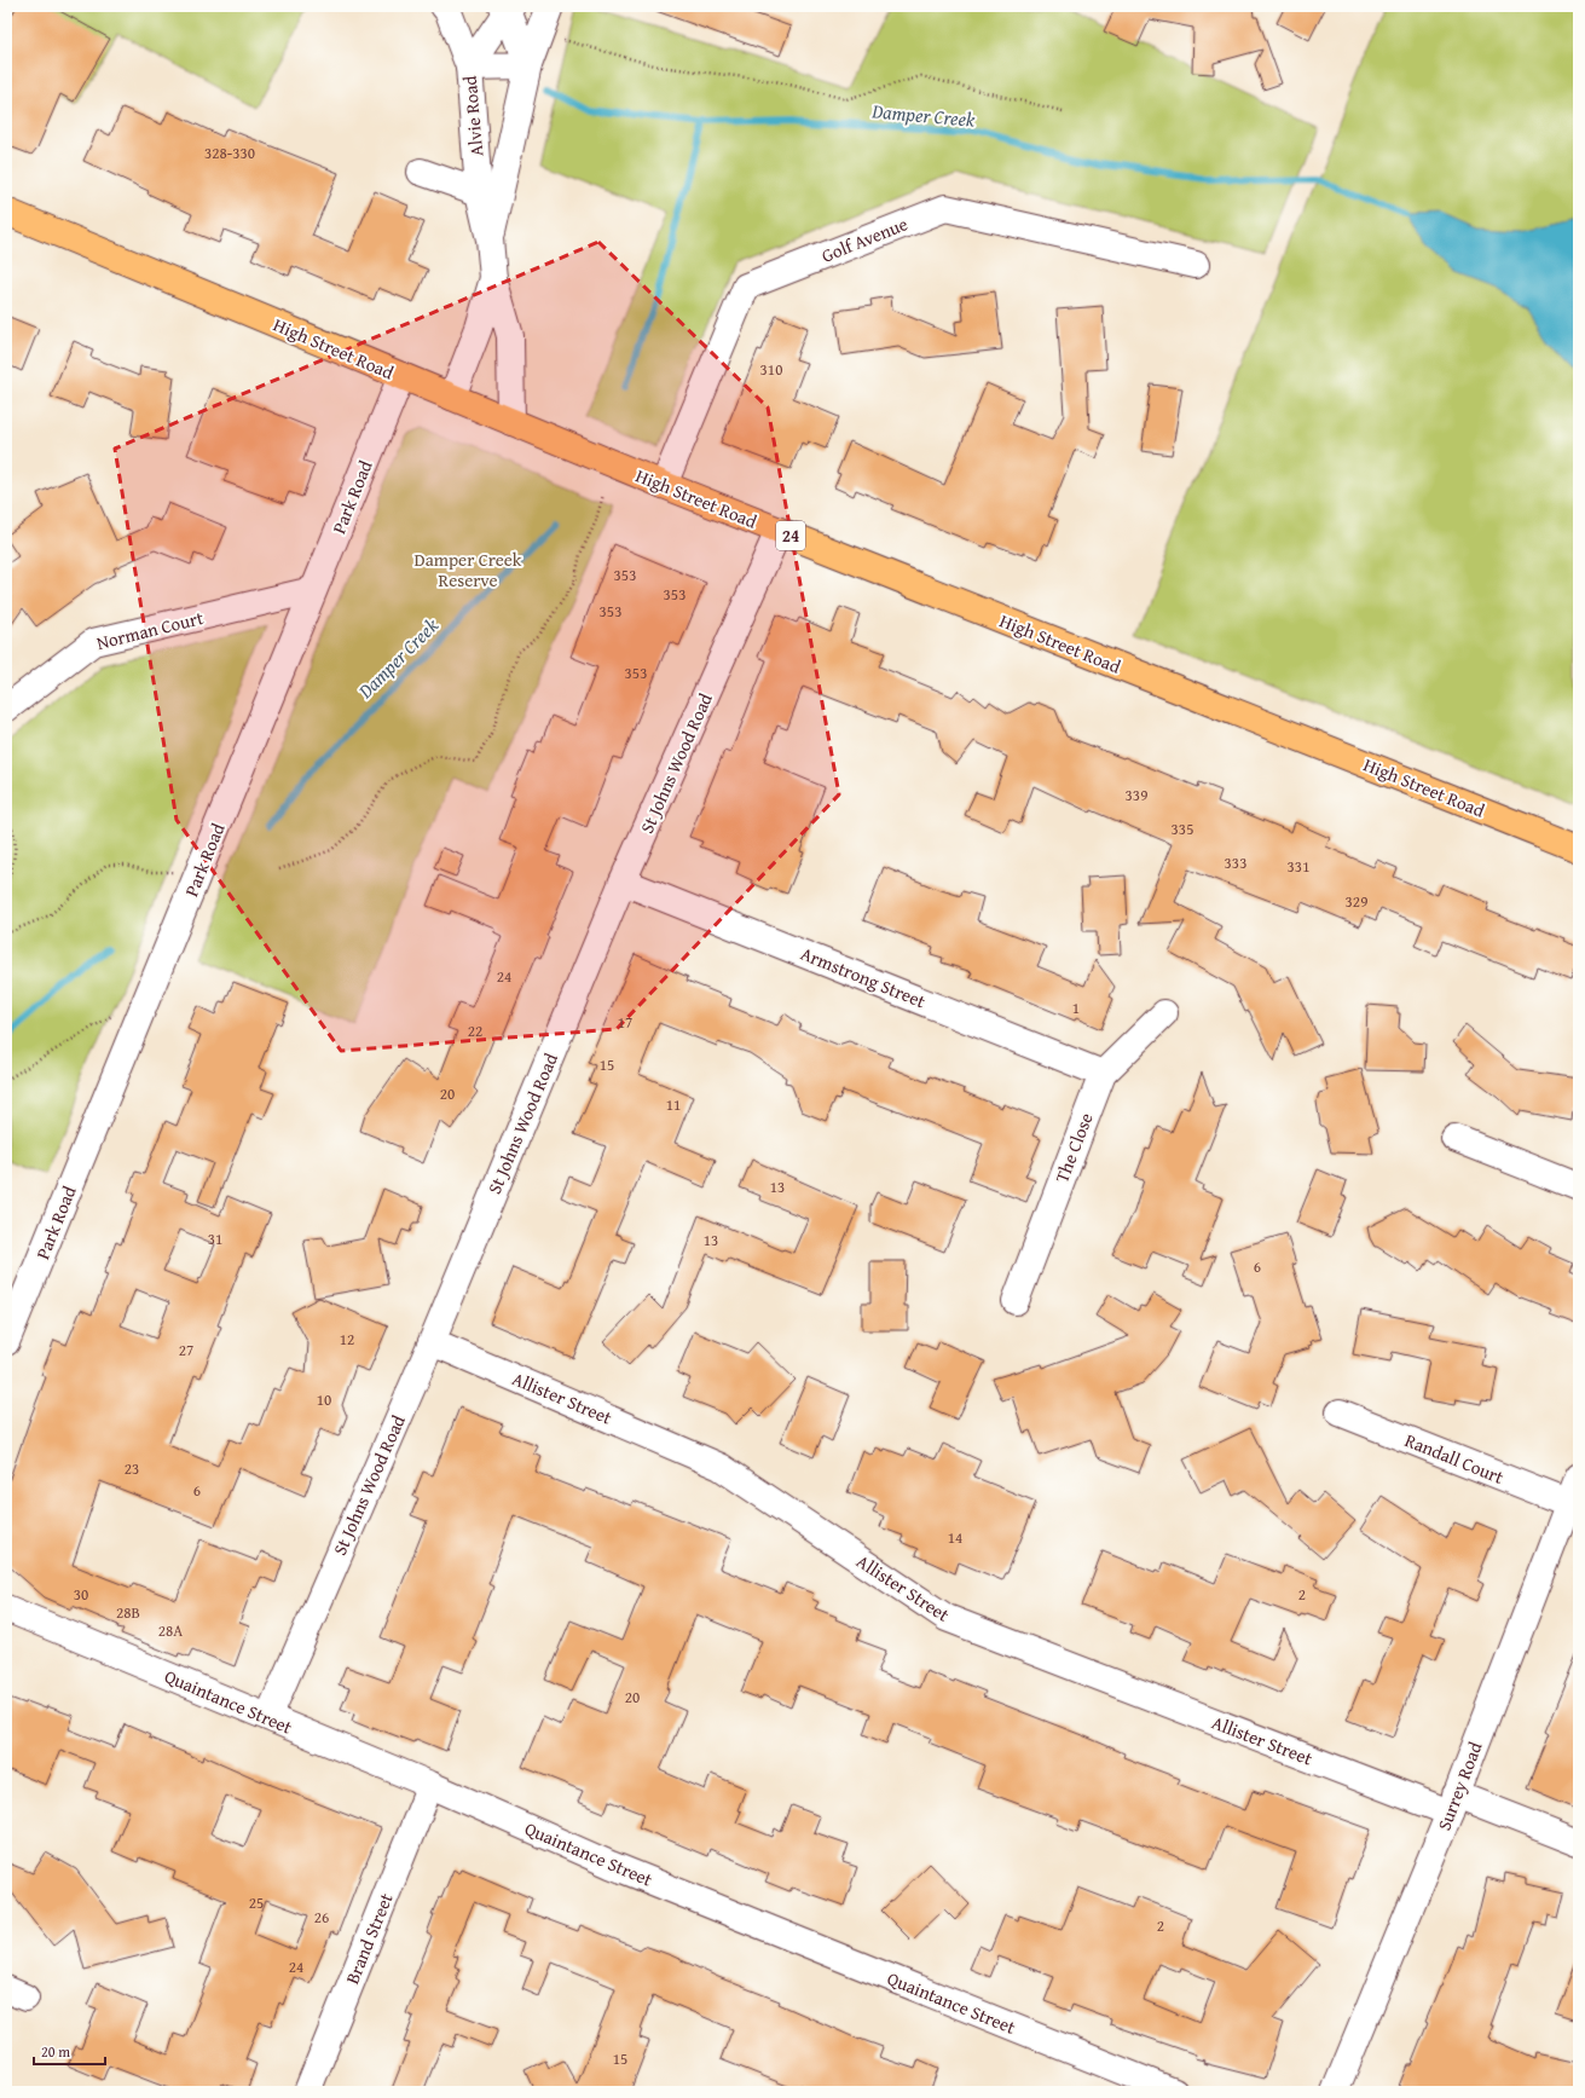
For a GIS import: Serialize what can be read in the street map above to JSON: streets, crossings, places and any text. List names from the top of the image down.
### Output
{
  "streets": {
    "main road": ["High Street Road", "24"],
    "street": [
      "Alvie Road",
      "Golf Avenue",
      "Park Road",
      "Norman Court",
      "St Johns Wood Road",
      "Armstrong Street",
      "The Close",
      "Allister Street",
      "Randall Court",
      "Quaintance Street",
      "Surrey Road",
      "Brand Street"
    ]
  },
  "crossings": [
    ["Alvie Road", "High Street Road"],
    ["Golf Avenue", "High Street Road"],
    ["High Street Road", "Park Road"],
    ["High Street Road", "St Johns Wood Road"],
    ["Park Road", "Norman Court"],
    ["St Johns Wood Road", "Armstrong Street"],
    ["St Johns Wood Road", "Allister Street"],
    ["St Johns Wood Road", "Quaintance Street"],
    ["Armstrong Street", "The Close"],
    ["Allister Street", "Surrey Road"],
    ["Randall Court", "Surrey Road"],
    ["Quaintance Street", "Brand Street"]
  ],
  "water": ["Damper Creek"],
  "parks": ["Damper Creek Reserve"],
  "house_numbers": [
    "328-330",
    "310",
    "353",
    "353",
    "353",
    "353",
    "339",
    "335",
    "333",
    "331",
    "329",
    "24",
    "1",
    "17",
    "22",
    "15",
    "20",
    "11",
    "13",
    "31",
    "13",
    "6",
    "12",
    "27",
    "10",
    "23",
    "6",
    "14",
    "30",
    "2",
    "28B",
    "28A",
    "20",
    "25",
    "26",
    "2",
    "24",
    "15"
  ],
  "scale_bar": "20 m"
}
